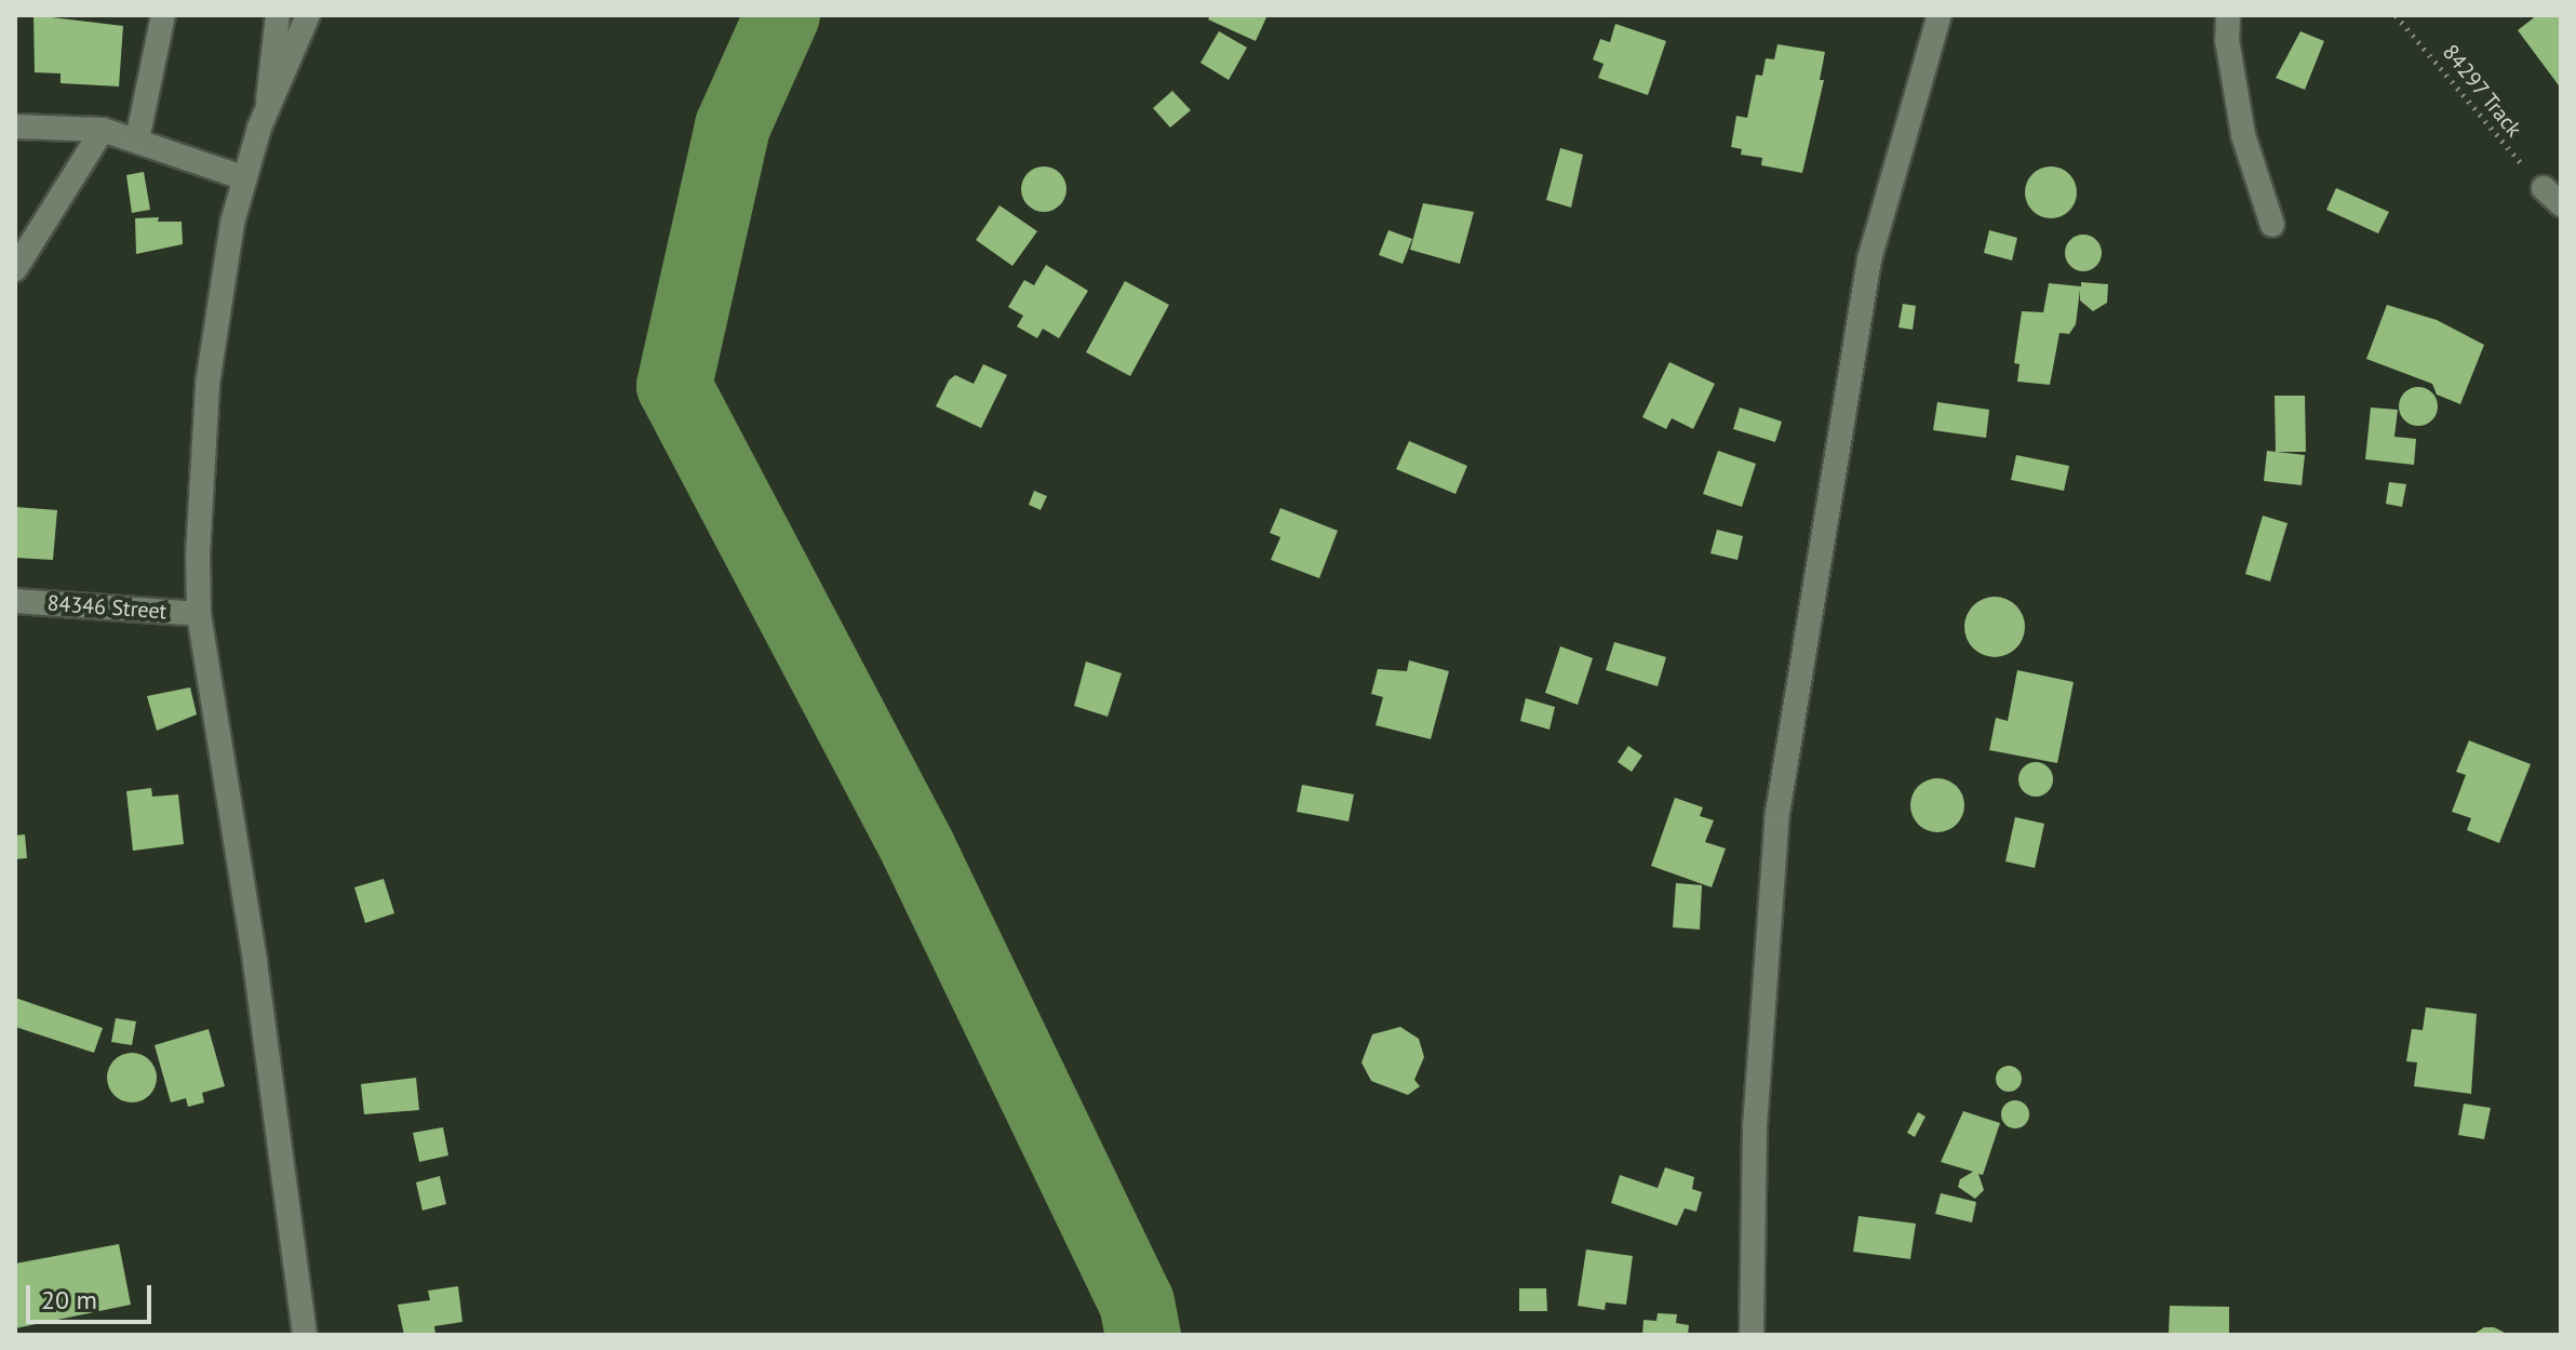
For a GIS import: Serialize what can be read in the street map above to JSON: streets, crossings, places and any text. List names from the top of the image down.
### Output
{
  "streets": {
    "street": ["84346 Street"],
    "path": ["84297 Track"]
  },
  "scale_bar": "20 m"
}
